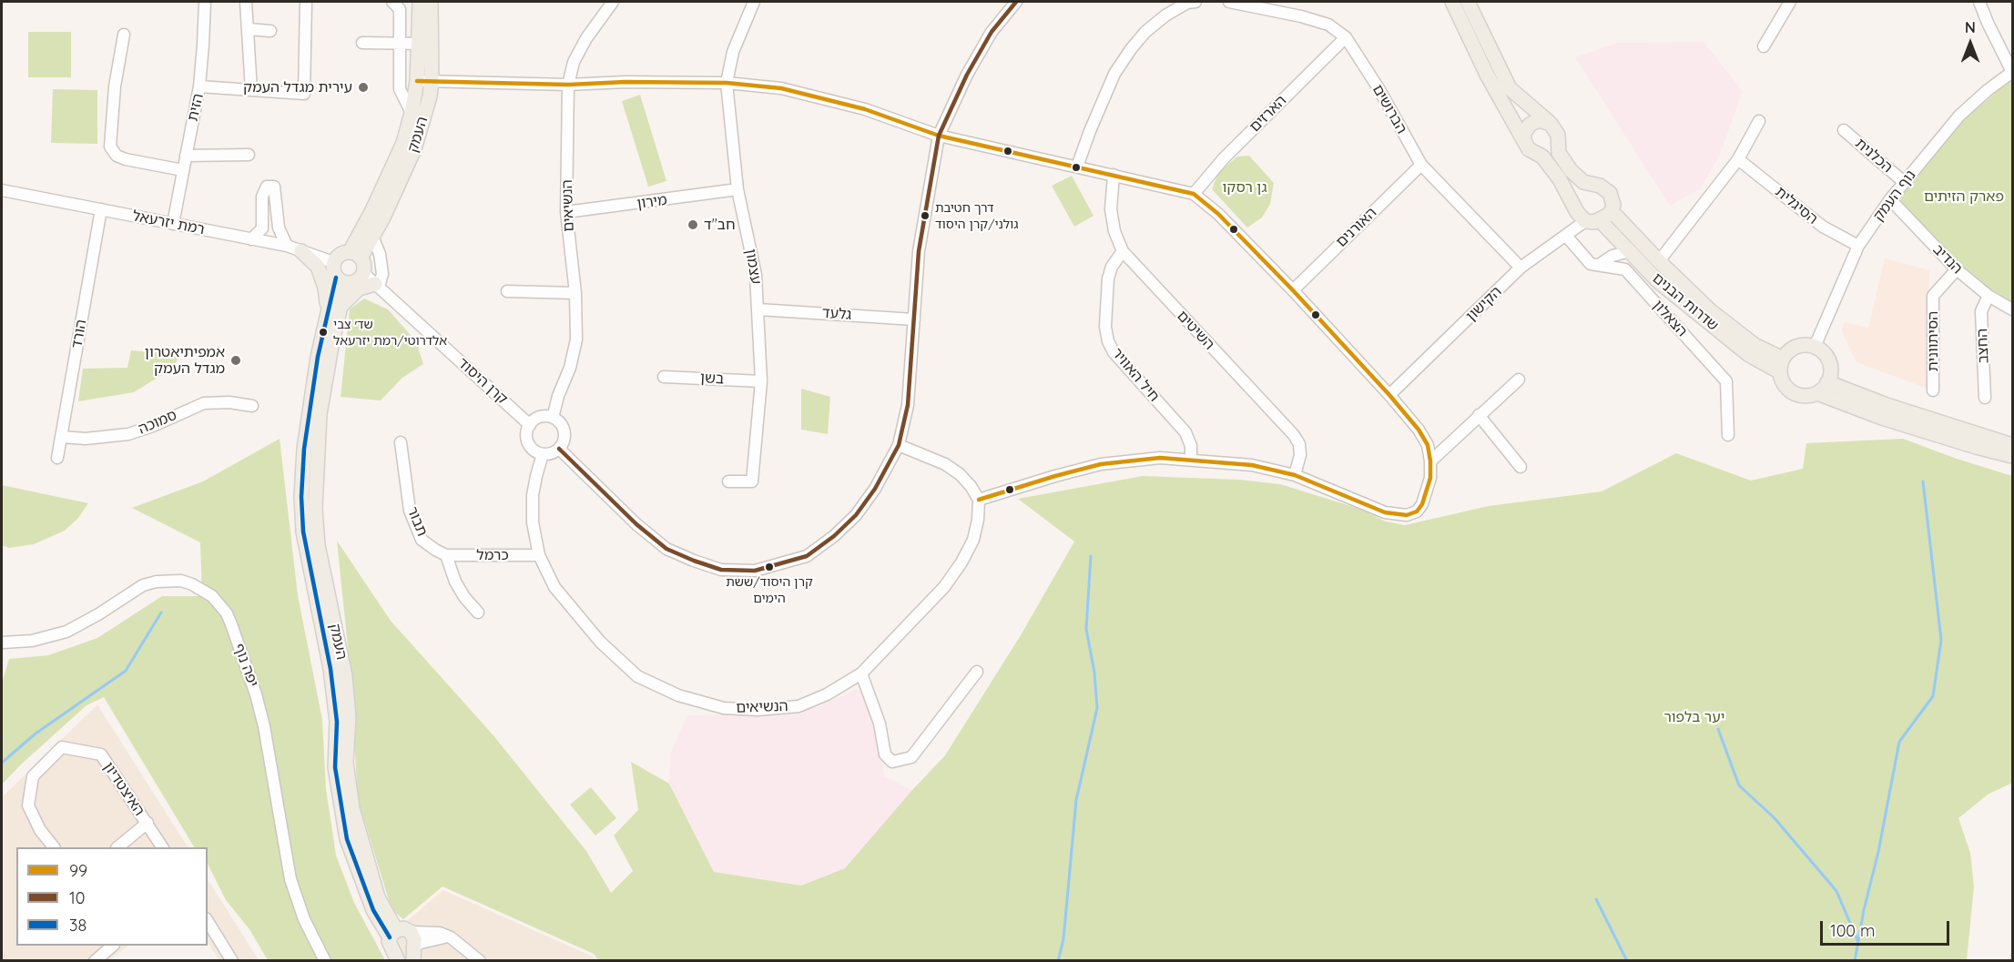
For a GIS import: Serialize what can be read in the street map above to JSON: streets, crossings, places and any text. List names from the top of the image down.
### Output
{
  "streets": {
    "main road": ["העמק", "שדרות הבנים"],
    "street": [
      "הזית",
      "הברושים",
      "הארזים",
      "הכלנית",
      "נוף העמק",
      "מירון",
      "הנשיאים",
      "הסיגלית",
      "רמת יזרעאל",
      "האורנים",
      "הנדיב",
      "עצמון",
      "הקישון",
      "גלעד",
      "הצאלון",
      "השיטים",
      "הורד",
      "הסיתוונית",
      "החצב",
      "חיל האוויר",
      "בשן",
      "קרן היסוד",
      "סמוכה",
      "תבור",
      "כרמל",
      "יפה נוף",
      "האיצטדיון"
    ]
  },
  "crossings": [
    ["הזית", "רמת יזרעאל"],
    ["הברושים", "הארזים"],
    ["הברושים", "האורנים"],
    ["הברושים", "הקישון"],
    ["העמק", "רמת יזרעאל"],
    ["העמק", "קרן היסוד"],
    ["הכלנית", "נוף העמק"],
    ["נוף העמק", "הסיגלית"],
    ["נוף העמק", "הנדיב"],
    ["נוף העמק", "שדרות הבנים"],
    ["מירון", "הנשיאים"],
    ["מירון", "עצמון"],
    ["הנשיאים", "קרן היסוד"],
    ["הנשיאים", "כרמל"],
    ["רמת יזרעאל", "הורד"],
    ["רמת יזרעאל", "קרן היסוד"],
    ["הנדיב", "הסיתוונית"],
    ["הנדיב", "החצב"],
    ["עצמון", "גלעד"],
    ["עצמון", "בשן"],
    ["הקישון", "הצאלון"],
    ["השיטים", "חיל האוויר"],
    ["הורד", "סמוכה"],
    ["תבור", "כרמל"]
  ],
  "parks": ["גן רסקו", "פארק הזיתים", "יער בלפור"],
  "places": [
    "עירית מגדל העמק",
    "דרך חטיבת גולני/קרן היסוד",
    "חב\"ד",
    "שד׳ צבי אלדרוטי/רמת יזרעאל",
    "אמפיתיאטרון מגדל העמק",
    "קרן היסוד/ששת הימים"
  ],
  "lines": ["transit line 10", "transit line 99", "transit line 38"],
  "legend": ["99", "10", "38"],
  "scale_bar": "100 m",
  "north": "top"
}
